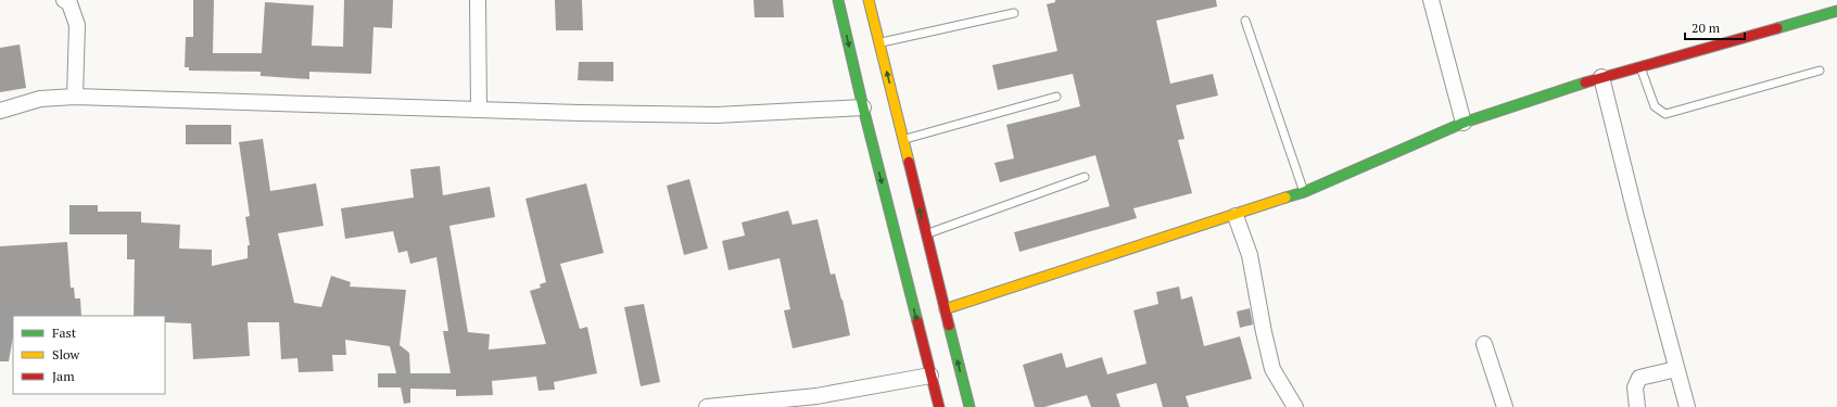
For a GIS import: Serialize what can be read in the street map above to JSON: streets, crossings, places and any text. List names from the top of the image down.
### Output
{
  "legend": ["Fast", "Slow", "Jam"],
  "scale_bar": "20 m"
}
